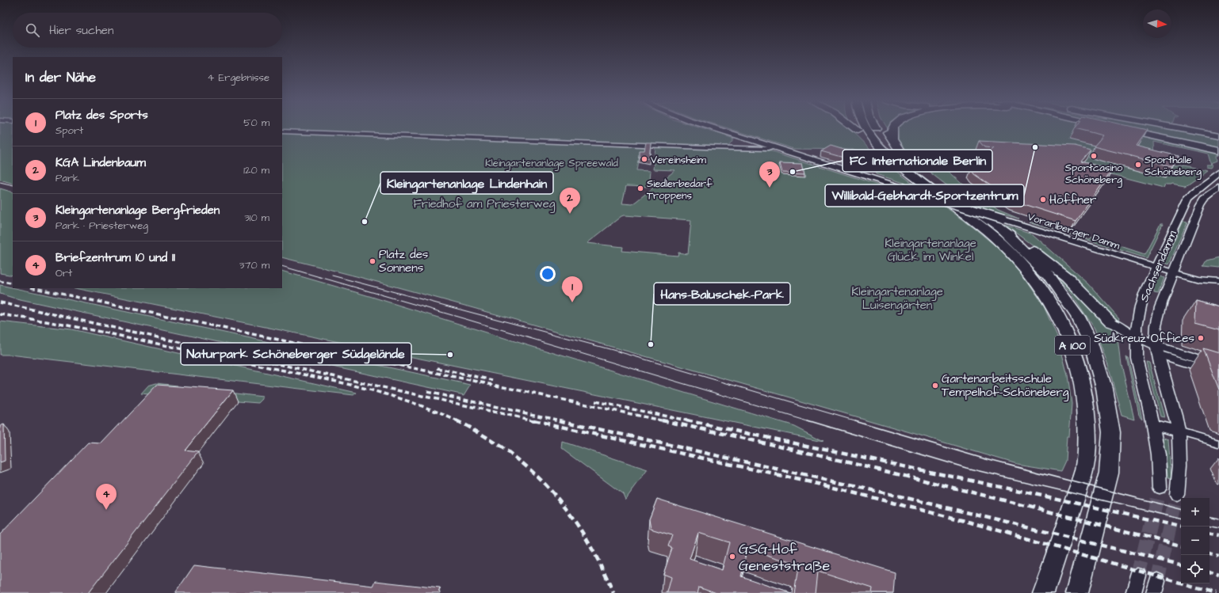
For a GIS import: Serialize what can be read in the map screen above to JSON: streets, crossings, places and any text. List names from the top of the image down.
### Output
{
  "streets": {
    "highway": ["A 100"],
    "main road": ["Sachsendamm"],
    "street": ["Vorarlberger Damm"]
  },
  "crossings": [
    ["Vorarlberger Damm", "Sachsendamm"],
    ["Vorarlberger Damm", "A 100"]
  ],
  "parks": [
    "Kleingartenanlage Spreewald",
    "Friedhof am Priesterweg",
    "Kleingartenanlage Glück im Winkel",
    "Kleingartenanlage Luisengärten"
  ],
  "places": [
    "Willibald-Gebhardt-Sportzentrum",
    "Sportcasino Schöneberg",
    "Vereinsheim",
    "Sporthalle Schöneberg",
    "FC Internationale Berlin",
    "Siedlerbedarf Troppens",
    "Höffner",
    "Kleingartenanlage Lindenhain",
    "Platz des Sonnens",
    "Südkreuz Offices",
    "Hans-Baluschek-Park",
    "Naturpark Schöneberger Südgelände",
    "Gartenarbeitsschule Tempelhof-Schöneberg",
    "GSG-Hof Geneststraße"
  ],
  "north": "right",
  "page": {
    "search": "Hier suchen",
    "heading": ["In der Nähe", "4 Ergebnisse"],
    "list": [
      {
        "mark": "1",
        "name": "Platz des Sports",
        "note": "Sport",
        "value": "50 m"
      },
      {
        "mark": "2",
        "name": "KGA Lindenbaum",
        "note": "Park",
        "value": "120 m"
      },
      {
        "mark": "3",
        "name": "Kleingartenanlage Bergfrieden",
        "note": "Park · Priesterweg",
        "value": "310 m"
      },
      {
        "mark": "4",
        "name": "Briefzentrum 10 und 11",
        "note": "Ort",
        "value": "370 m"
      }
    ],
    "pins": [
      "3",
      "2",
      "1",
      "4"
    ],
    "map_buttons": ["+", "−"]
  }
}
